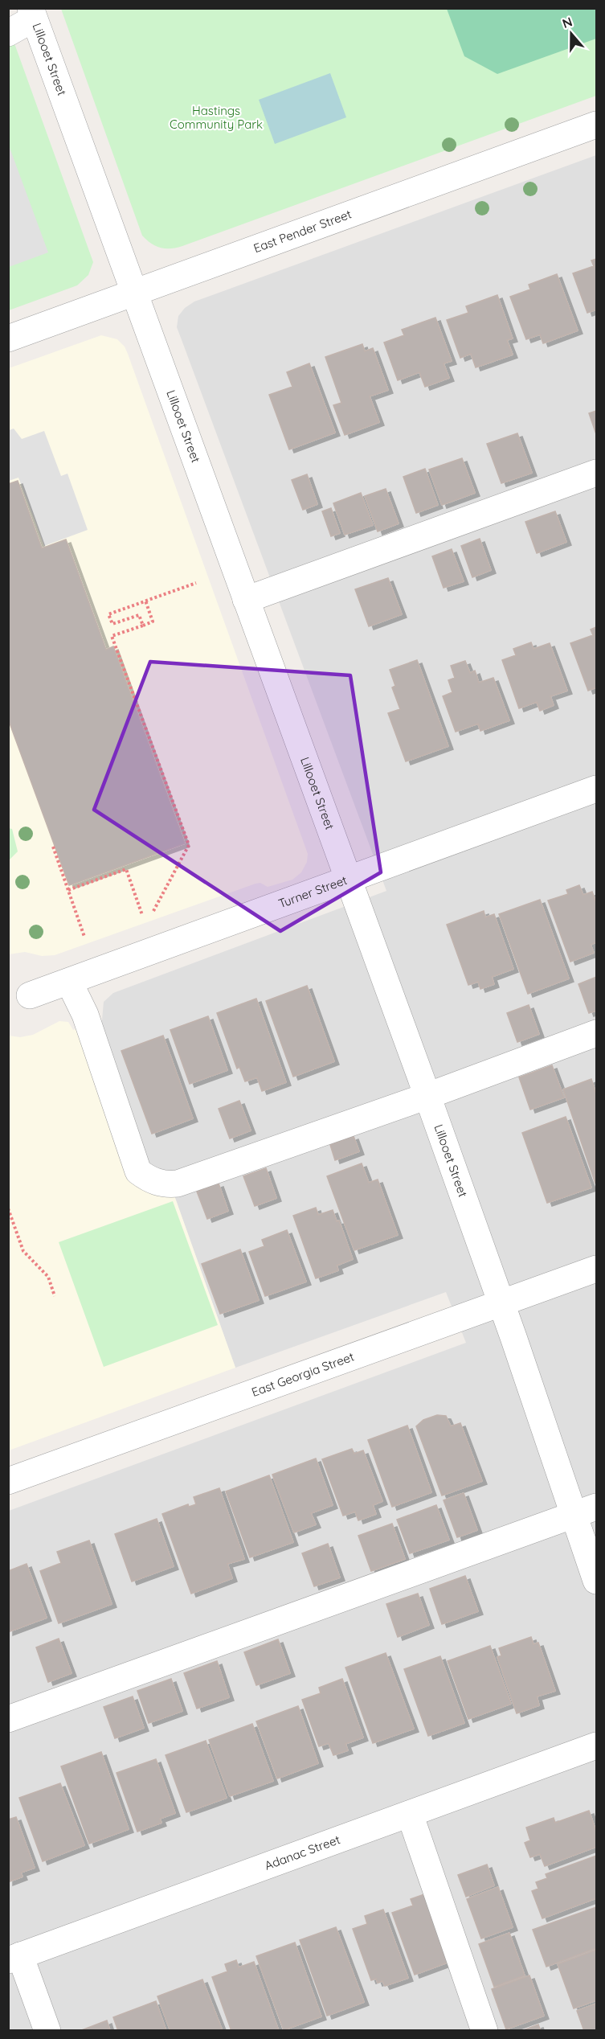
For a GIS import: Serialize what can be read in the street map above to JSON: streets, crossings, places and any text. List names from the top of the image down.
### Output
{
  "streets": {
    "street": [
      "Lillooet Street",
      "East Pender Street",
      "Turner Street",
      "East Georgia Street",
      "Adanac Street"
    ]
  },
  "crossings": [
    ["Lillooet Street", "East Pender Street"],
    ["Lillooet Street", "Turner Street"],
    ["Lillooet Street", "East Georgia Street"]
  ],
  "parks": ["Hastings Community Park"],
  "north": "top"
}
